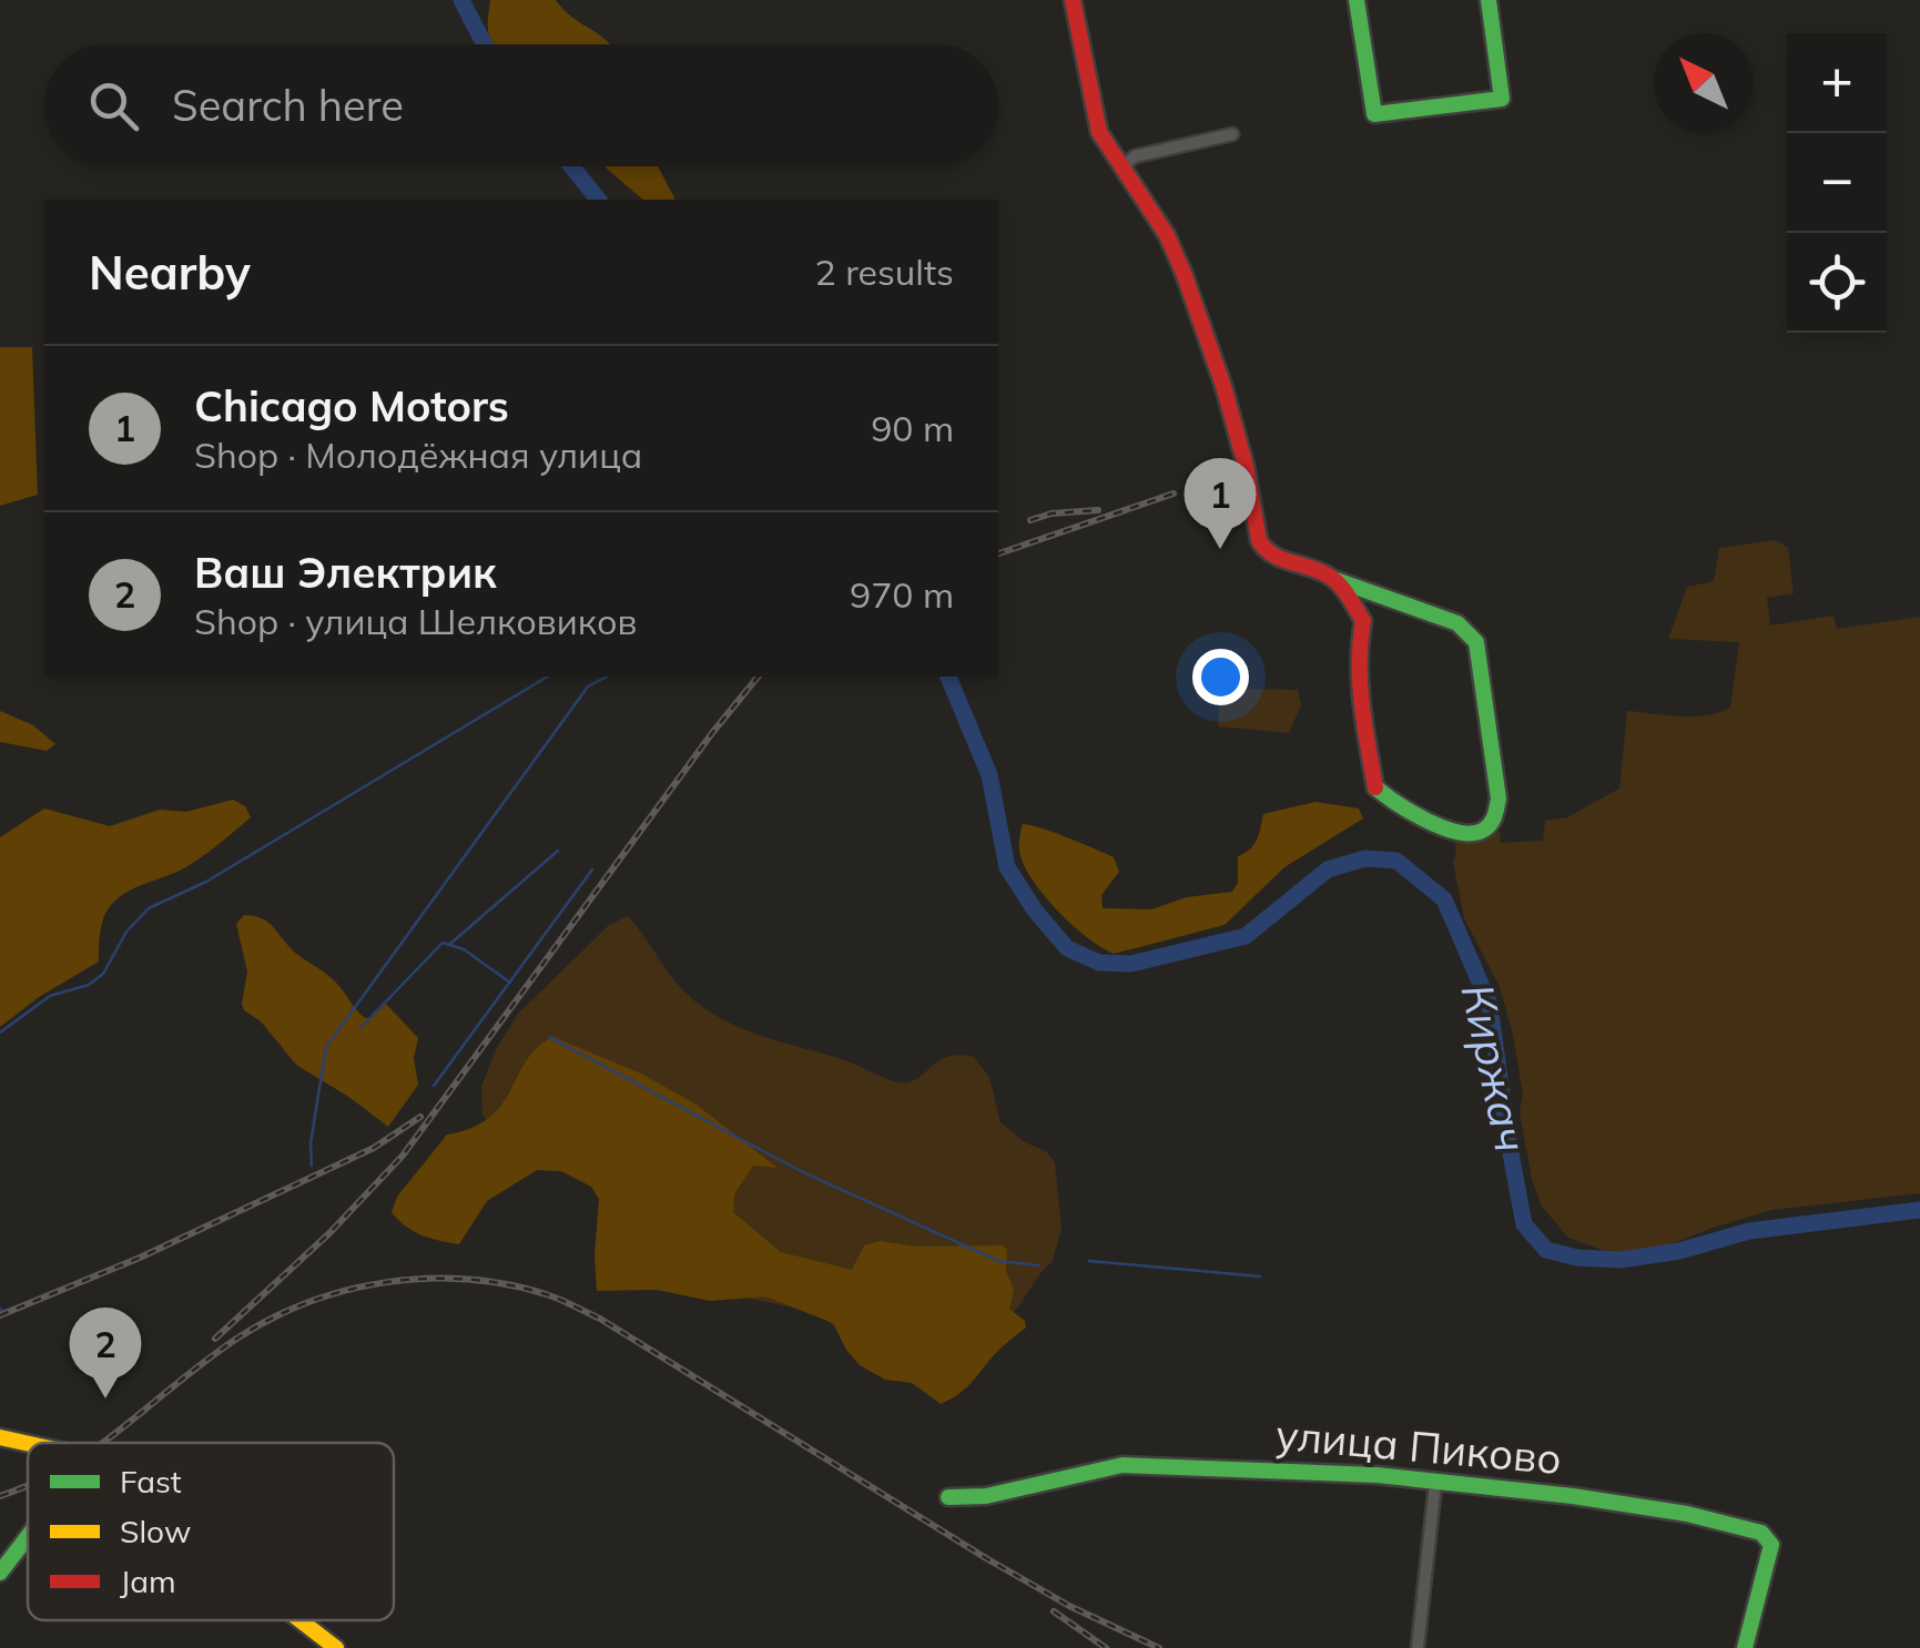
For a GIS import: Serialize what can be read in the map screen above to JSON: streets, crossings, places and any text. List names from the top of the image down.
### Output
{
  "streets": {
    "street": ["улица Пиково"]
  },
  "water": ["Киржач"],
  "legend": ["Fast", "Slow", "Jam"],
  "north": "top left",
  "page": {
    "map_buttons": ["+", "−"],
    "search": "Search here",
    "heading": ["Nearby", "2 results"],
    "list": [
      {
        "mark": "1",
        "name": "Chicago Motors",
        "note": "Shop · Молодёжная улица",
        "value": "90 m"
      },
      {
        "mark": "2",
        "name": "Ваш Электрик",
        "note": "Shop · улица Шелковиков",
        "value": "970 m"
      }
    ],
    "pins": ["1", "2"]
  }
}
